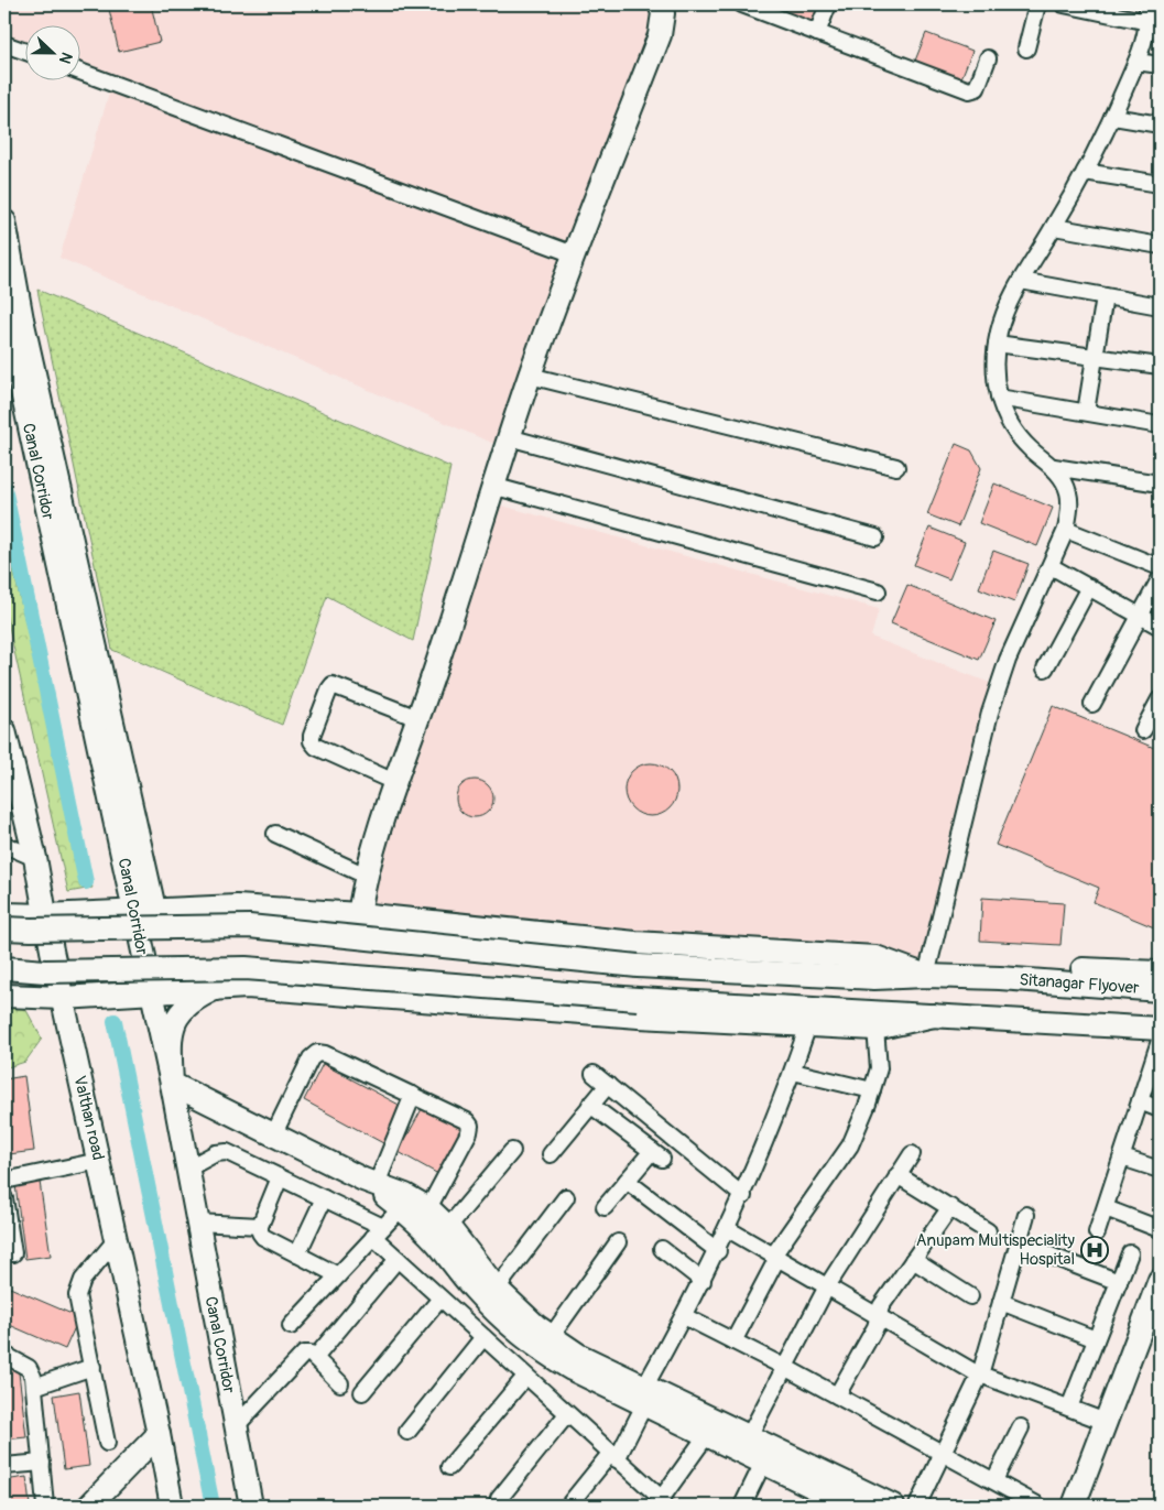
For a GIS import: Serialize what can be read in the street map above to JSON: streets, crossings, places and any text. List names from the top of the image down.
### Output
{
  "streets": {
    "main road": ["Canal Corridor", "Sitanagar Flyover", "Valthan road"]
  },
  "places": {
    "hospital": ["Anupam Multispeciality Hospital"]
  },
  "north": "right"
}
